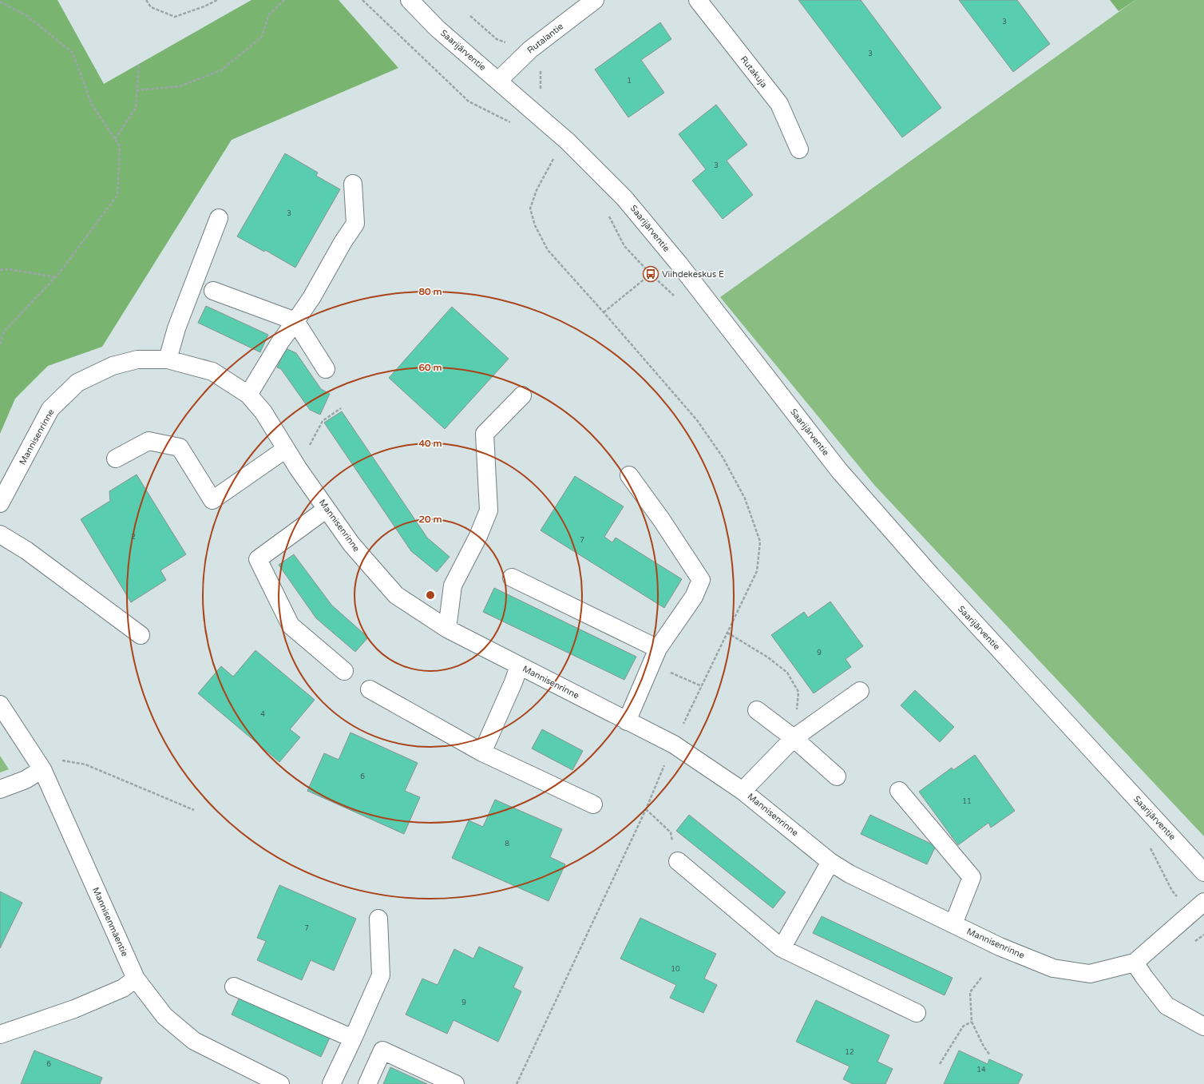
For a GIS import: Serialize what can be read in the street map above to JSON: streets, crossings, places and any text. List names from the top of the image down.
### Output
{
  "streets": {
    "street": [
      "Rutalantie",
      "Saarijärventie",
      "Rutakuja",
      "Mannisenrinne",
      "Mannisenmäentie"
    ]
  },
  "crossings": [
    ["Rutalantie", "Saarijärventie"]
  ],
  "places": {
    "bus stop": ["Viihdekeskus E"]
  },
  "house_numbers": [
    "3",
    "3",
    "1",
    "3",
    "3",
    "2",
    "7",
    "9",
    "4",
    "6",
    "11",
    "8",
    "7",
    "10",
    "9",
    "12",
    "6",
    "14"
  ],
  "rings": [
    "80 m",
    "60 m",
    "40 m",
    "20 m"
  ]
}
